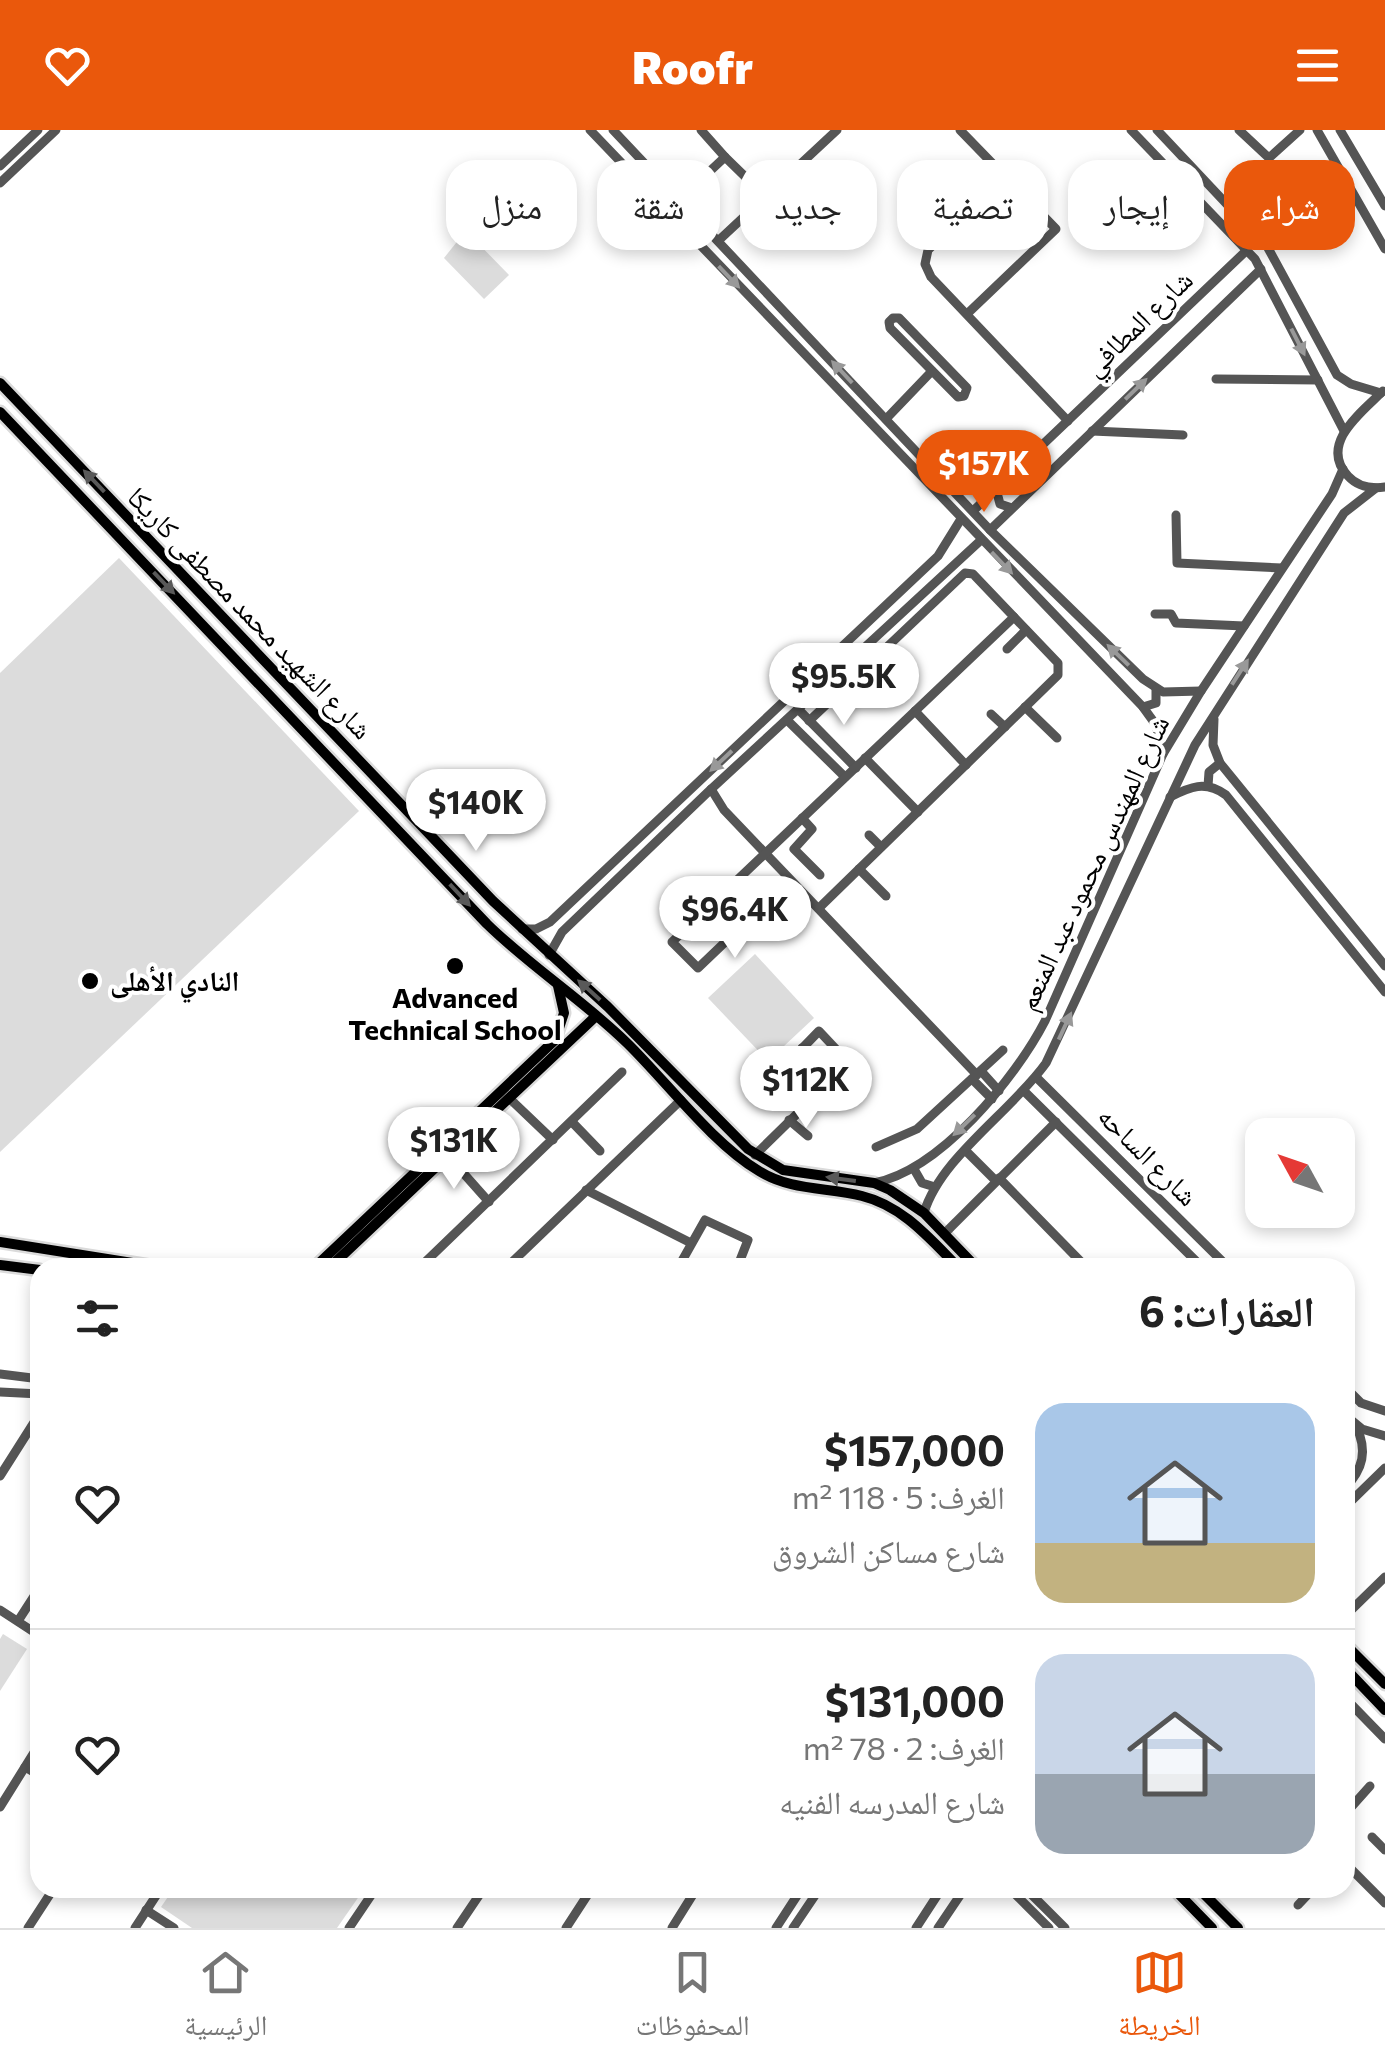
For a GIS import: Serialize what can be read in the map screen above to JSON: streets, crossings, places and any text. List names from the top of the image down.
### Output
{
  "streets": {
    "main road": ["شارع الشهيد محمد مصطفى كاريكا"],
    "street": ["شارع المطافي", "شارع المهندس محمود عبد المنعم", "شارع الساحه"]
  },
  "crossings": [
    ["شارع الشهيد محمد مصطفى كاريكا", "شارع المهندس محمود عبد المنعم"],
    ["شارع المهندس محمود عبد المنعم", "شارع الساحه"]
  ],
  "places": ["Advanced Technical School", "النادي الأهلى"],
  "north": "top left",
  "page": {
    "header": "Roofr",
    "chip": [
      "شراء",
      "إيجار",
      "تصفية",
      "جديد",
      "شقة",
      "منزل"
    ],
    "price": [
      "$157K",
      "$95.5K",
      "$140K",
      "$96.4K",
      "$112K",
      "$131K"
    ],
    "heading": "العقارات: 6",
    "list": [
      {
        "name": "$157,000",
        "note": "الغرف: 5 · 118 m² · شارع مساكن الشروق"
      },
      {
        "name": "$131,000",
        "note": "الغرف: 2 · 78 m² · شارع المدرسه الفنيه"
      }
    ],
    "tabs": ["الخريطة", "المحفوظات", "الرئيسية"]
  }
}
